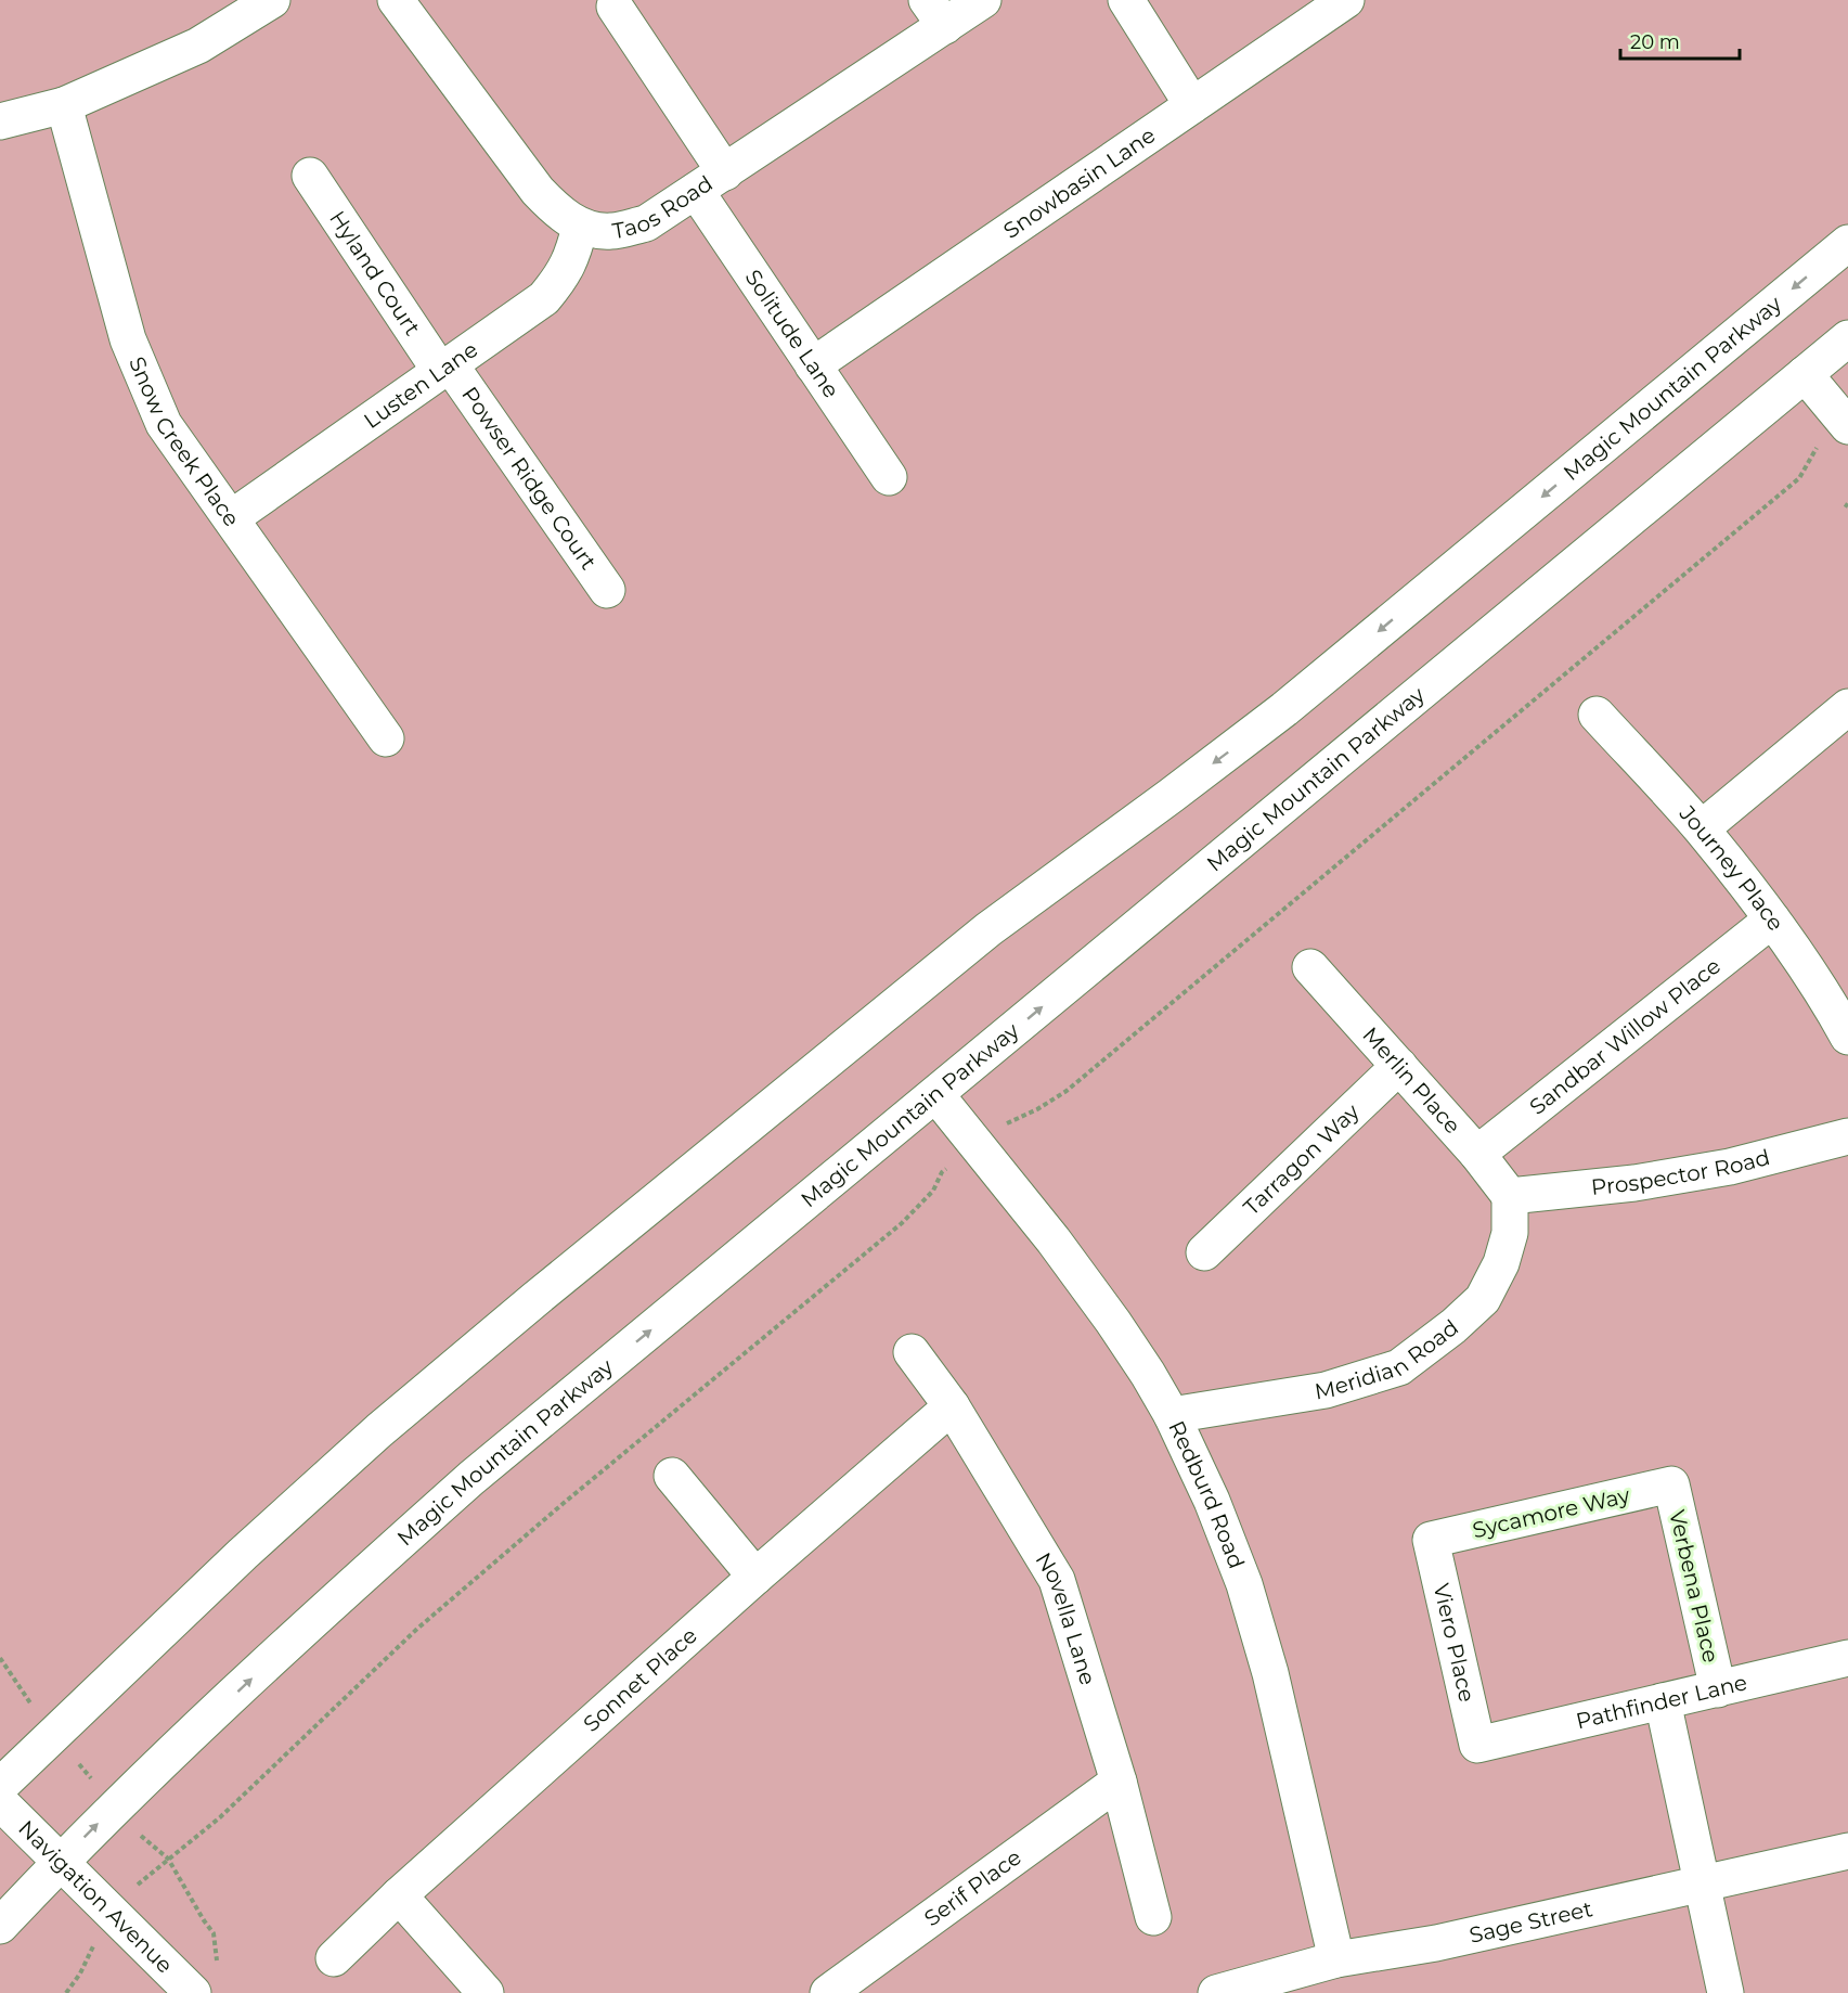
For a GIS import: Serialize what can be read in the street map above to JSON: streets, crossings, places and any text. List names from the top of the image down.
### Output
{
  "streets": {
    "street": [
      "Snowbasin Lane",
      "Taos Road",
      "Hyland Court",
      "Solitude Lane",
      "Lusten Lane",
      "Magic Mountain Parkway",
      "Snow Creek Place",
      "Powser Ridge Court",
      "Journey Place",
      "Sandbar Willow Place",
      "Merlin Place",
      "Tarragon Way",
      "Prospector Road",
      "Meridian Road",
      "Redburd Road",
      "Sycamore Way",
      "Verbena Place",
      "Novella Lane",
      "Viero Place",
      "Sonnet Place",
      "Pathfinder Lane",
      "Serif Place",
      "Navigation Avenue",
      "Sage Street"
    ]
  },
  "crossings": [
    ["Snowbasin Lane", "Solitude Lane"],
    ["Taos Road", "Solitude Lane"],
    ["Taos Road", "Lusten Lane"],
    ["Hyland Court", "Lusten Lane"],
    ["Hyland Court", "Powser Ridge Court"],
    ["Lusten Lane", "Snow Creek Place"],
    ["Lusten Lane", "Powser Ridge Court"],
    ["Magic Mountain Parkway", "Redburd Road"],
    ["Magic Mountain Parkway", "Navigation Avenue"],
    ["Journey Place", "Sandbar Willow Place"],
    ["Sandbar Willow Place", "Merlin Place"],
    ["Merlin Place", "Tarragon Way"],
    ["Merlin Place", "Prospector Road"],
    ["Merlin Place", "Meridian Road"],
    ["Prospector Road", "Meridian Road"],
    ["Meridian Road", "Redburd Road"],
    ["Redburd Road", "Sage Street"],
    ["Sycamore Way", "Verbena Place"],
    ["Sycamore Way", "Viero Place"],
    ["Verbena Place", "Pathfinder Lane"],
    ["Novella Lane", "Sonnet Place"],
    ["Novella Lane", "Serif Place"],
    ["Viero Place", "Pathfinder Lane"]
  ],
  "scale_bar": "20 m"
}
